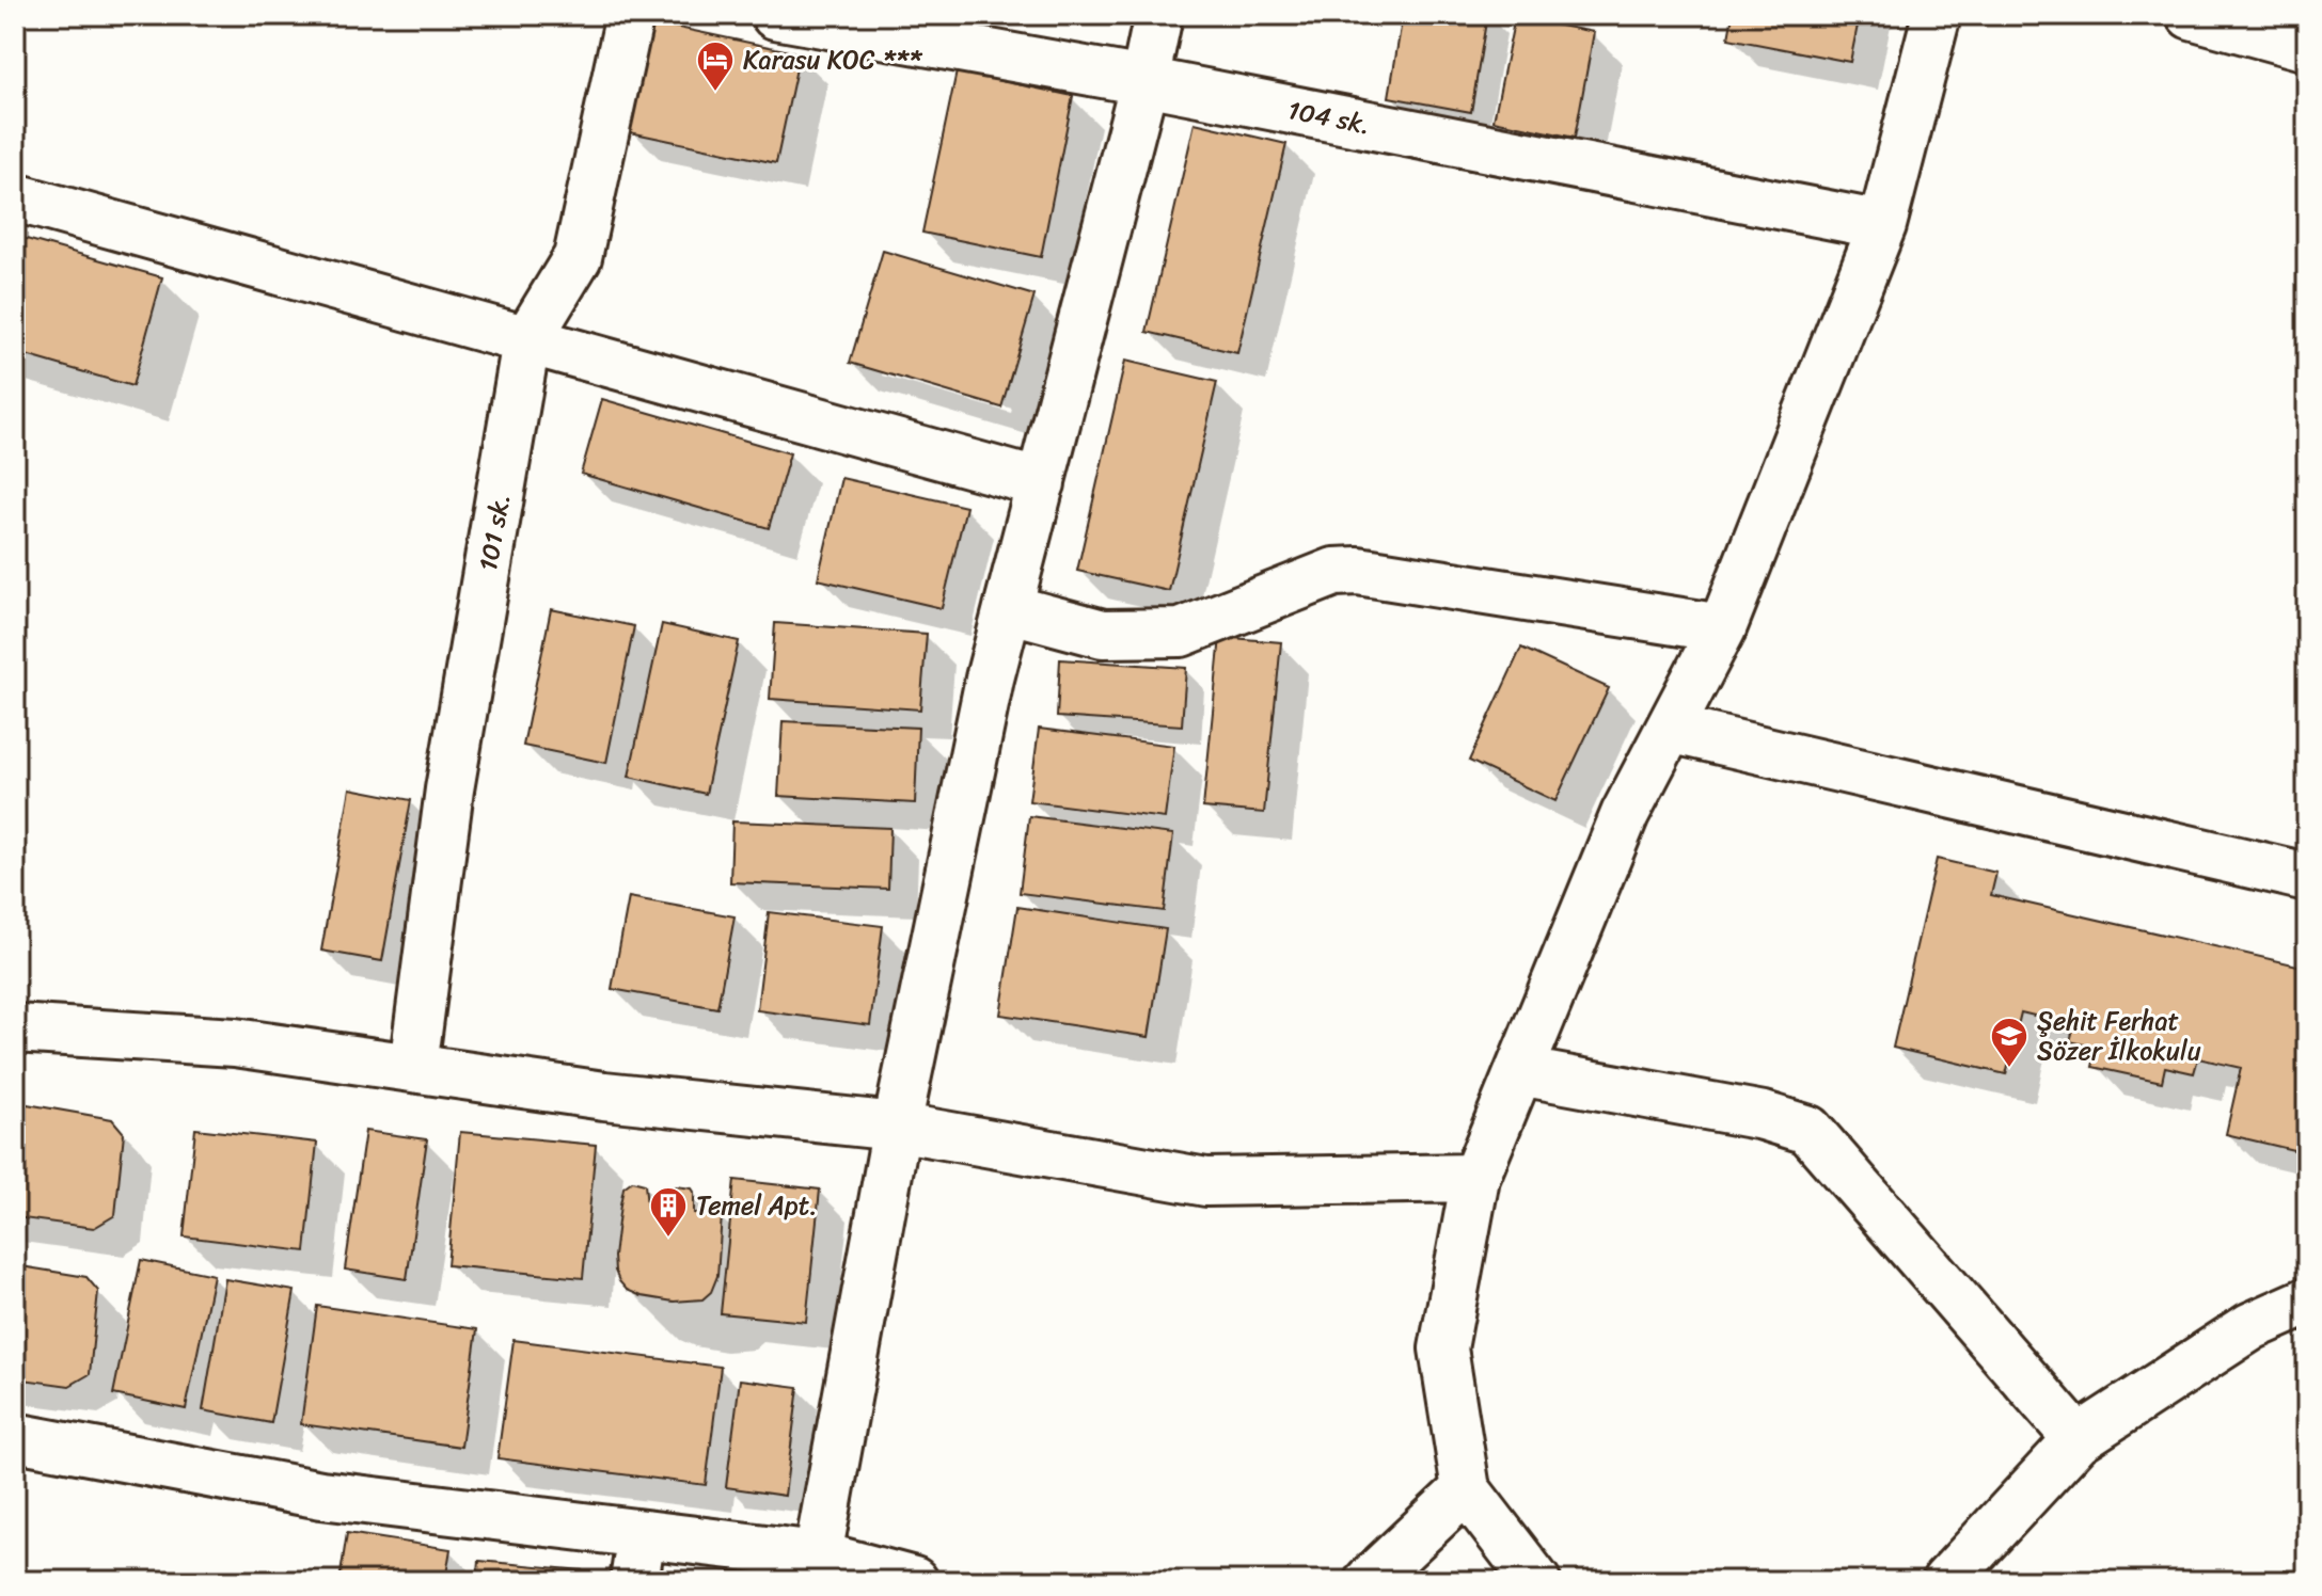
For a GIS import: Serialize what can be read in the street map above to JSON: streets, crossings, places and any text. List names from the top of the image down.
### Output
{
  "streets": {
    "street": ["104 sk.", "101 sk."]
  },
  "places": {
    "hotel": ["Karasu KOC ***"],
    "school or university": ["Şehit Ferhat Sözer İlkokulu"],
    "building": ["Temel Apt."]
  }
}
